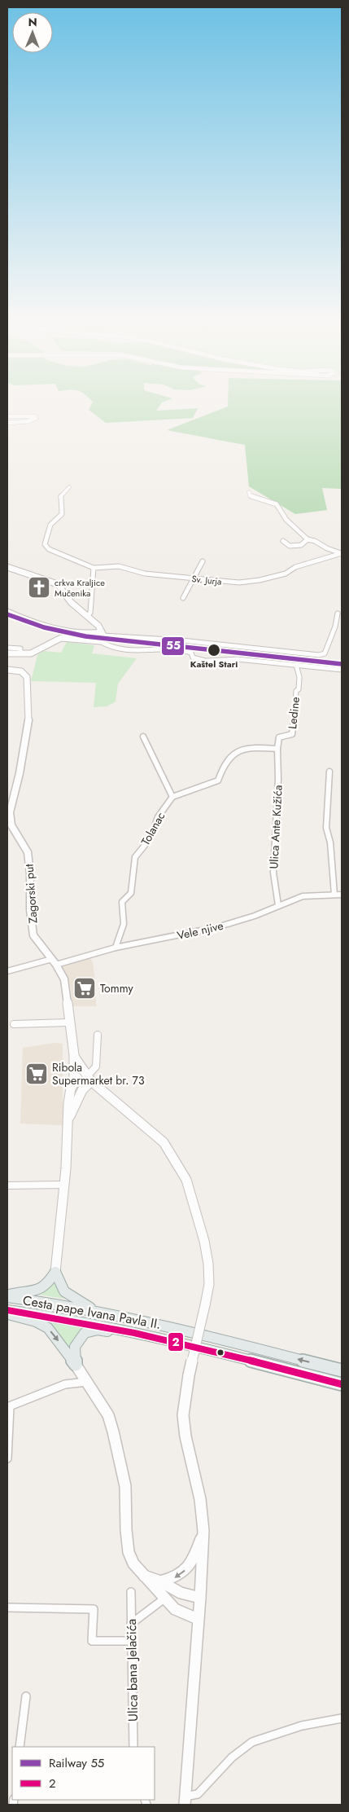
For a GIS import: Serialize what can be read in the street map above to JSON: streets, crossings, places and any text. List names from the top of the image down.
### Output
{
  "streets": {
    "main road": ["Zagorski put", "Cesta pape Ivana Pavla II."],
    "street": [
      "Sv. Jurja",
      "Ledine",
      "Ulica Ante Kužića",
      "Tolanac",
      "Vele njive",
      "Ulica bana Jelačića"
    ]
  },
  "crossings": [
    ["Ledine", "Ulica Ante Kužića"],
    ["Ulica Ante Kužića", "Vele njive"],
    ["Tolanac", "Vele njive"],
    ["Zagorski put", "Vele njive"]
  ],
  "places": {
    "church": ["crkva Kraljice Mučenika"],
    "other": ["Kaštel Stari"],
    "supermarket": ["Tommy", "Ribola Supermarket br. 73"]
  },
  "lines": ["rail line 55", "transit line 2"],
  "legend": ["Railway 55", "2"],
  "north": "top"
}
